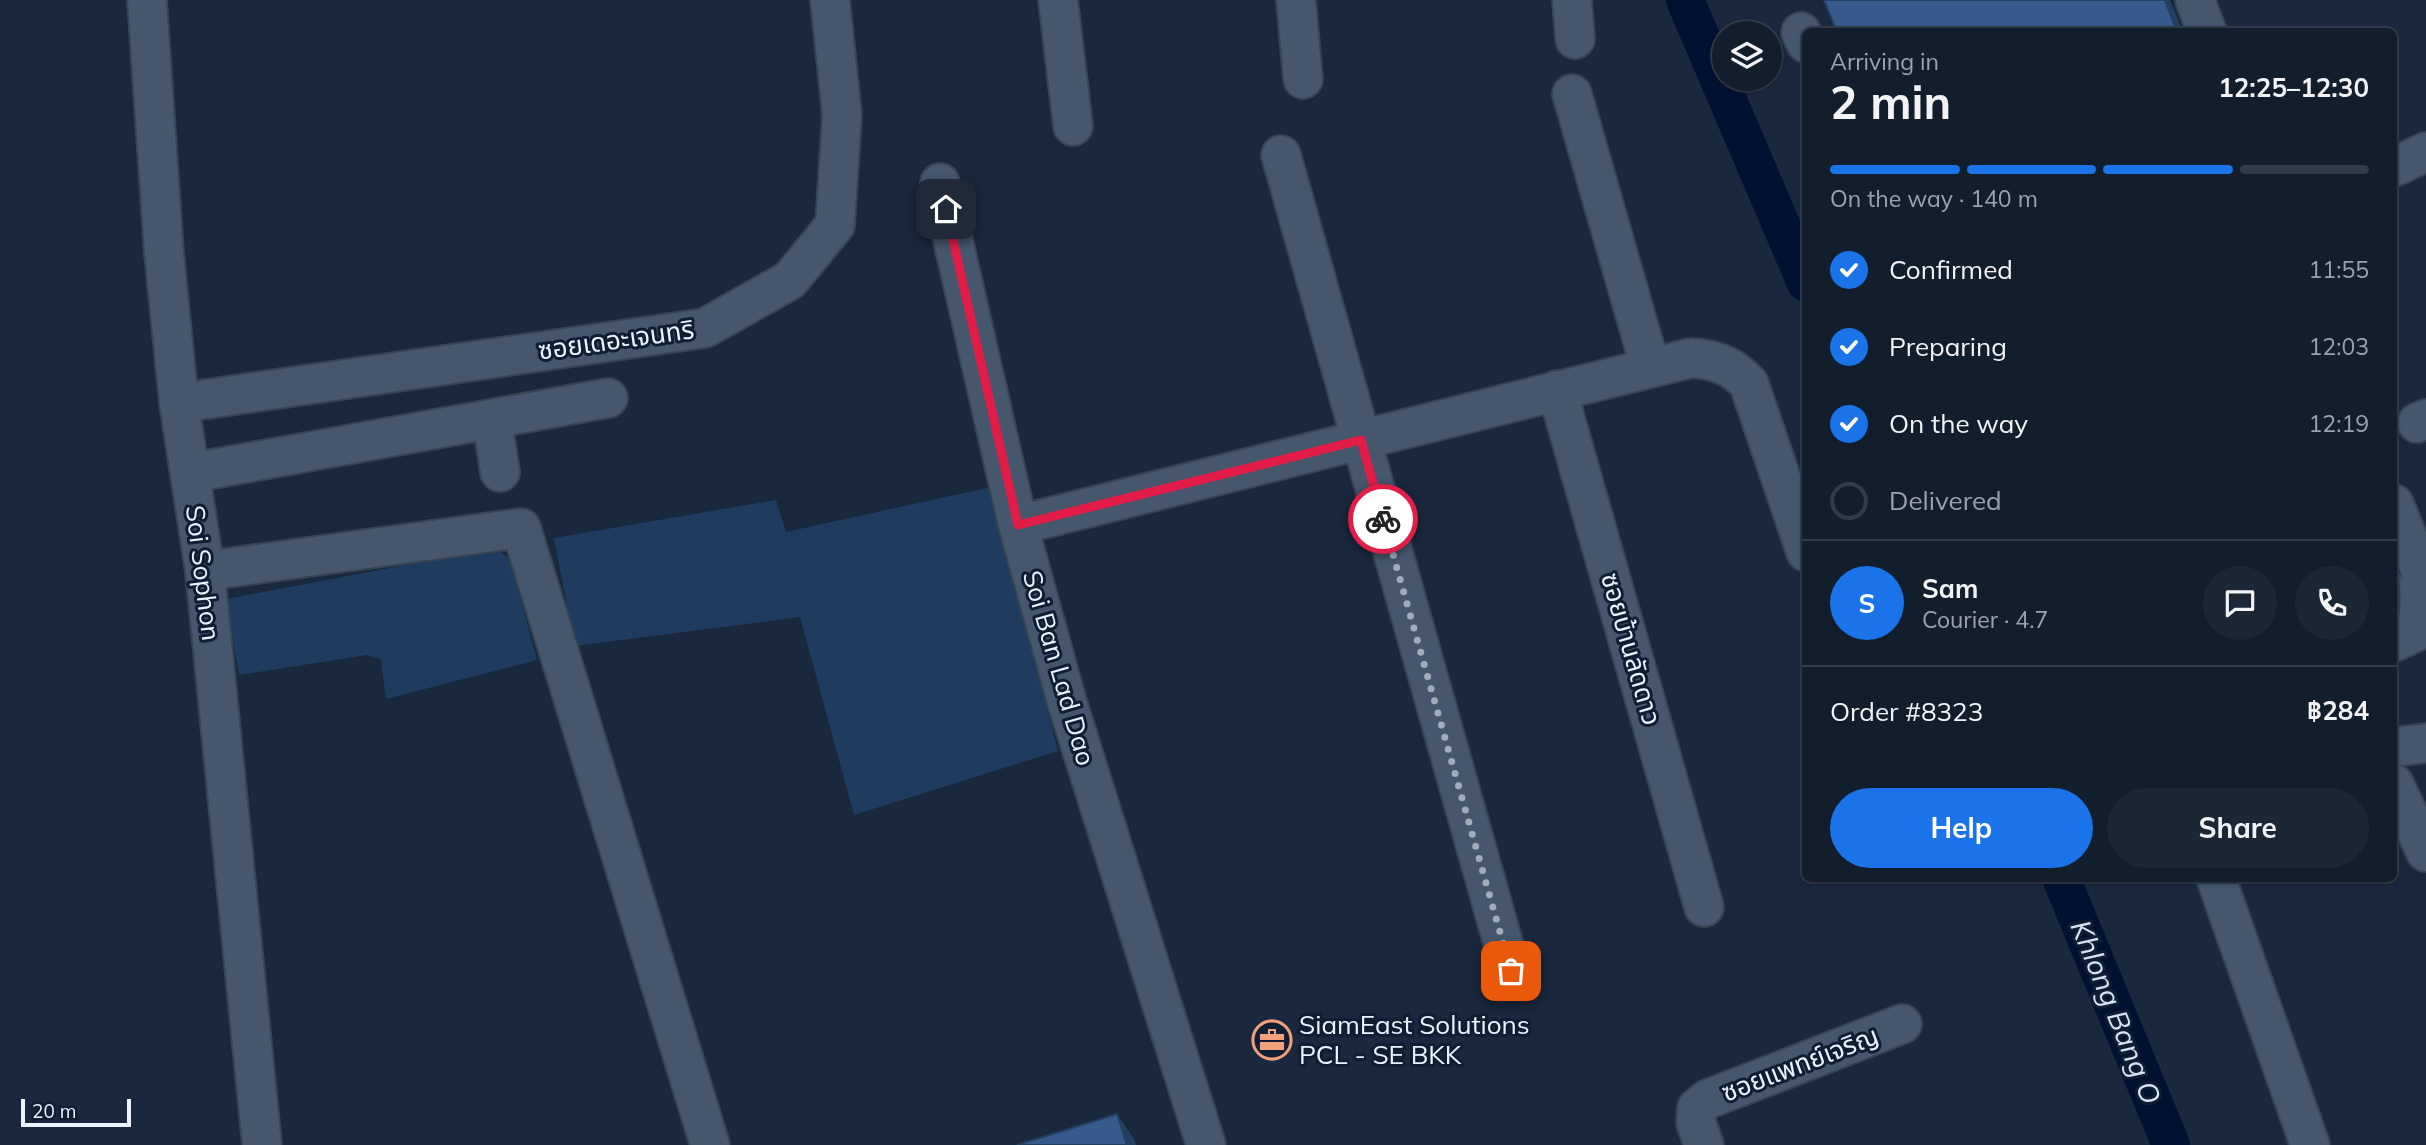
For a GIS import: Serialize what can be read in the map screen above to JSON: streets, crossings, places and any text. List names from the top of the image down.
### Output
{
  "streets": {
    "street": [
      "ซอยเดอะเจนทริ",
      "Soi Sophon",
      "ซอยบ้านลัดดาว",
      "Soi Ban Lad Dao",
      "ซอยแพทย์เจริญ"
    ]
  },
  "crossings": [
    ["ซอยเดอะเจนทริ", "Soi Sophon"]
  ],
  "water": ["Khlong Bang O"],
  "places": {
    "office": ["SiamEast Solutions PCL - SE BKK"]
  },
  "scale_bar": "20 m",
  "page": {
    "heading": ["2 min", "Arriving in", "12:25–12:30"],
    "panel": [
      "Sam",
      "Courier · 4.7",
      "Order #8323",
      "฿284"
    ],
    "bar": "On the way · 140 m",
    "list": [
      ["Confirmed", "11:55"],
      ["Preparing", "12:03"],
      ["On the way", "12:19"],
      "Delivered"
    ],
    "round": "S",
    "buttons": ["Help", "Share"],
    "scale": "20 m"
  }
}
